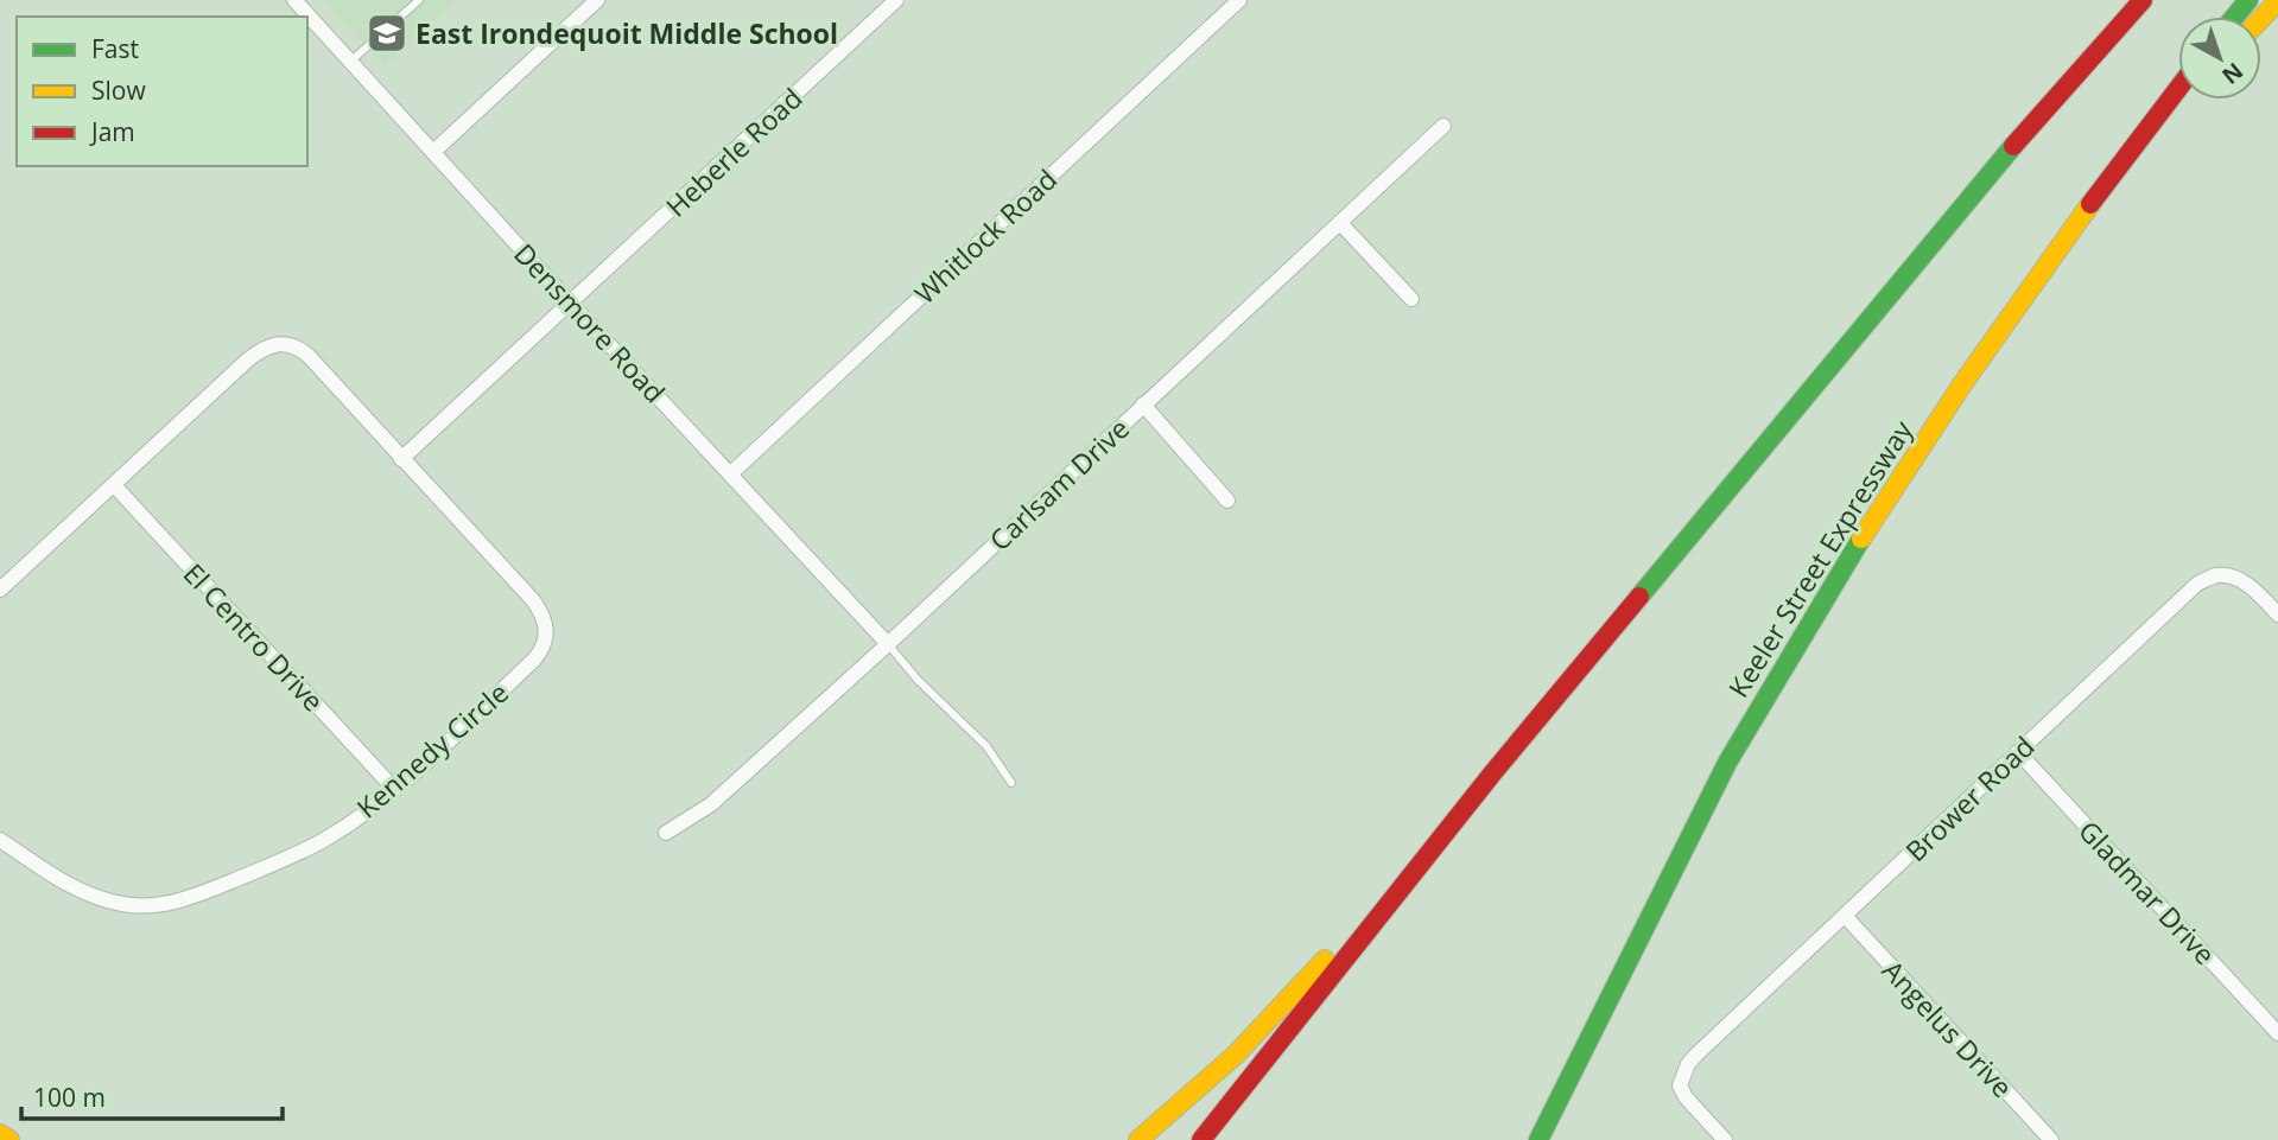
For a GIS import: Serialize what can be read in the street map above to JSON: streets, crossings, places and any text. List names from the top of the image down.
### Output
{
  "streets": {
    "highway": ["Keeler Street Expressway"],
    "street": [
      "Heberle Road",
      "Whitlock Road",
      "Densmore Road",
      "Carlsam Drive",
      "El Centro Drive",
      "Kennedy Circle",
      "Brower Road",
      "Gladmar Drive",
      "Angelus Drive"
    ]
  },
  "crossings": [
    ["Heberle Road", "Densmore Road"],
    ["Whitlock Road", "Densmore Road"],
    ["Densmore Road", "Carlsam Drive"],
    ["El Centro Drive", "Kennedy Circle"],
    ["Brower Road", "Gladmar Drive"],
    ["Brower Road", "Angelus Drive"]
  ],
  "places": {
    "school or university": ["East Irondequoit Middle School"]
  },
  "legend": ["Fast", "Slow", "Jam"],
  "scale_bar": "100 m",
  "north": "bottom right"
}
